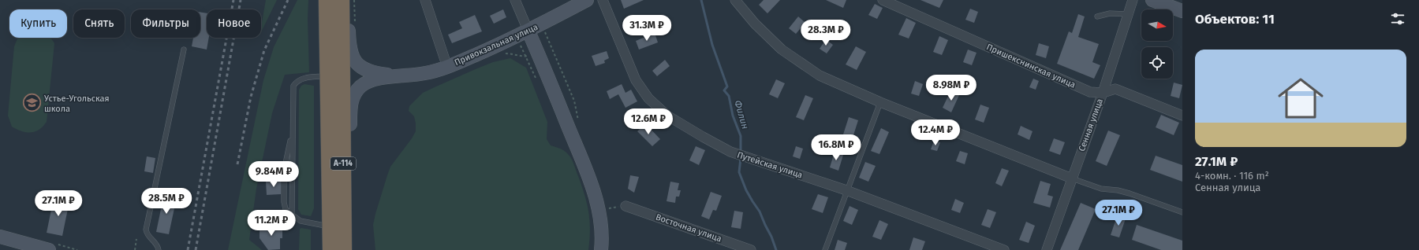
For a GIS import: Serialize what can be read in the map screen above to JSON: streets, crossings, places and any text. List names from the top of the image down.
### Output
{
  "streets": {
    "highway": ["А-114"],
    "street": [
      "Привокзальная улица",
      "Пришекснинская улица",
      "Сенная улица",
      "Путейская улица",
      "Восточная улица"
    ]
  },
  "crossings": [
    ["Пришекснинская улица", "Сенная улица"]
  ],
  "water": ["Филин"],
  "places": {
    "school or university": ["Устье-Угольская школа"]
  },
  "north": "right",
  "page": {
    "heading": "Объектов: 11",
    "chip": [
      "Купить",
      "Снять",
      "Фильтры",
      "Новое"
    ],
    "price": [
      "31.3M ₽",
      "28.3M ₽",
      "8.98M ₽",
      "12.6M ₽",
      "12.4M ₽",
      "16.8M ₽",
      "9.84M ₽",
      "28.5M ₽",
      "27.1M ₽",
      "27.1M ₽",
      "11.2M ₽"
    ],
    "list": [
      {
        "name": "27.1M ₽",
        "note": "4-комн. · 116 m² · Сенная улица"
      }
    ]
  }
}
